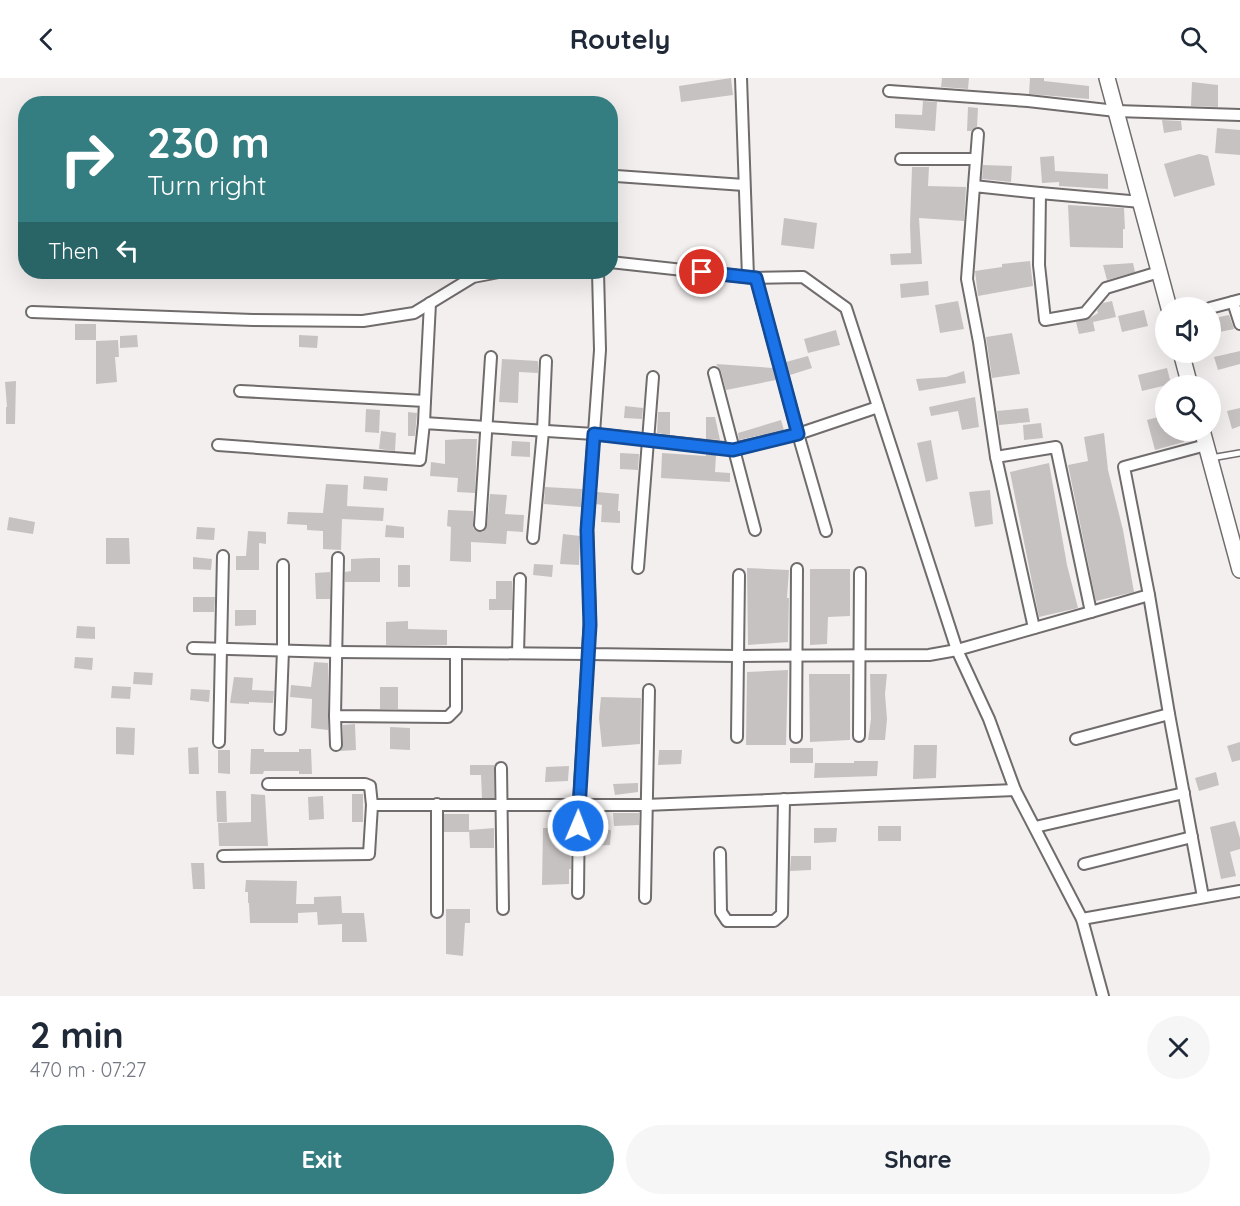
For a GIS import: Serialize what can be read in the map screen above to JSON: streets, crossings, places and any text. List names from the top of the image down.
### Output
{
  "page": {
    "header": "Routely",
    "turn": ["230 m", "Turn right"],
    "then": "Then",
    "heading": ["2 min", "470 m · 07:27"],
    "buttons": ["Exit", "Share"]
  }
}
